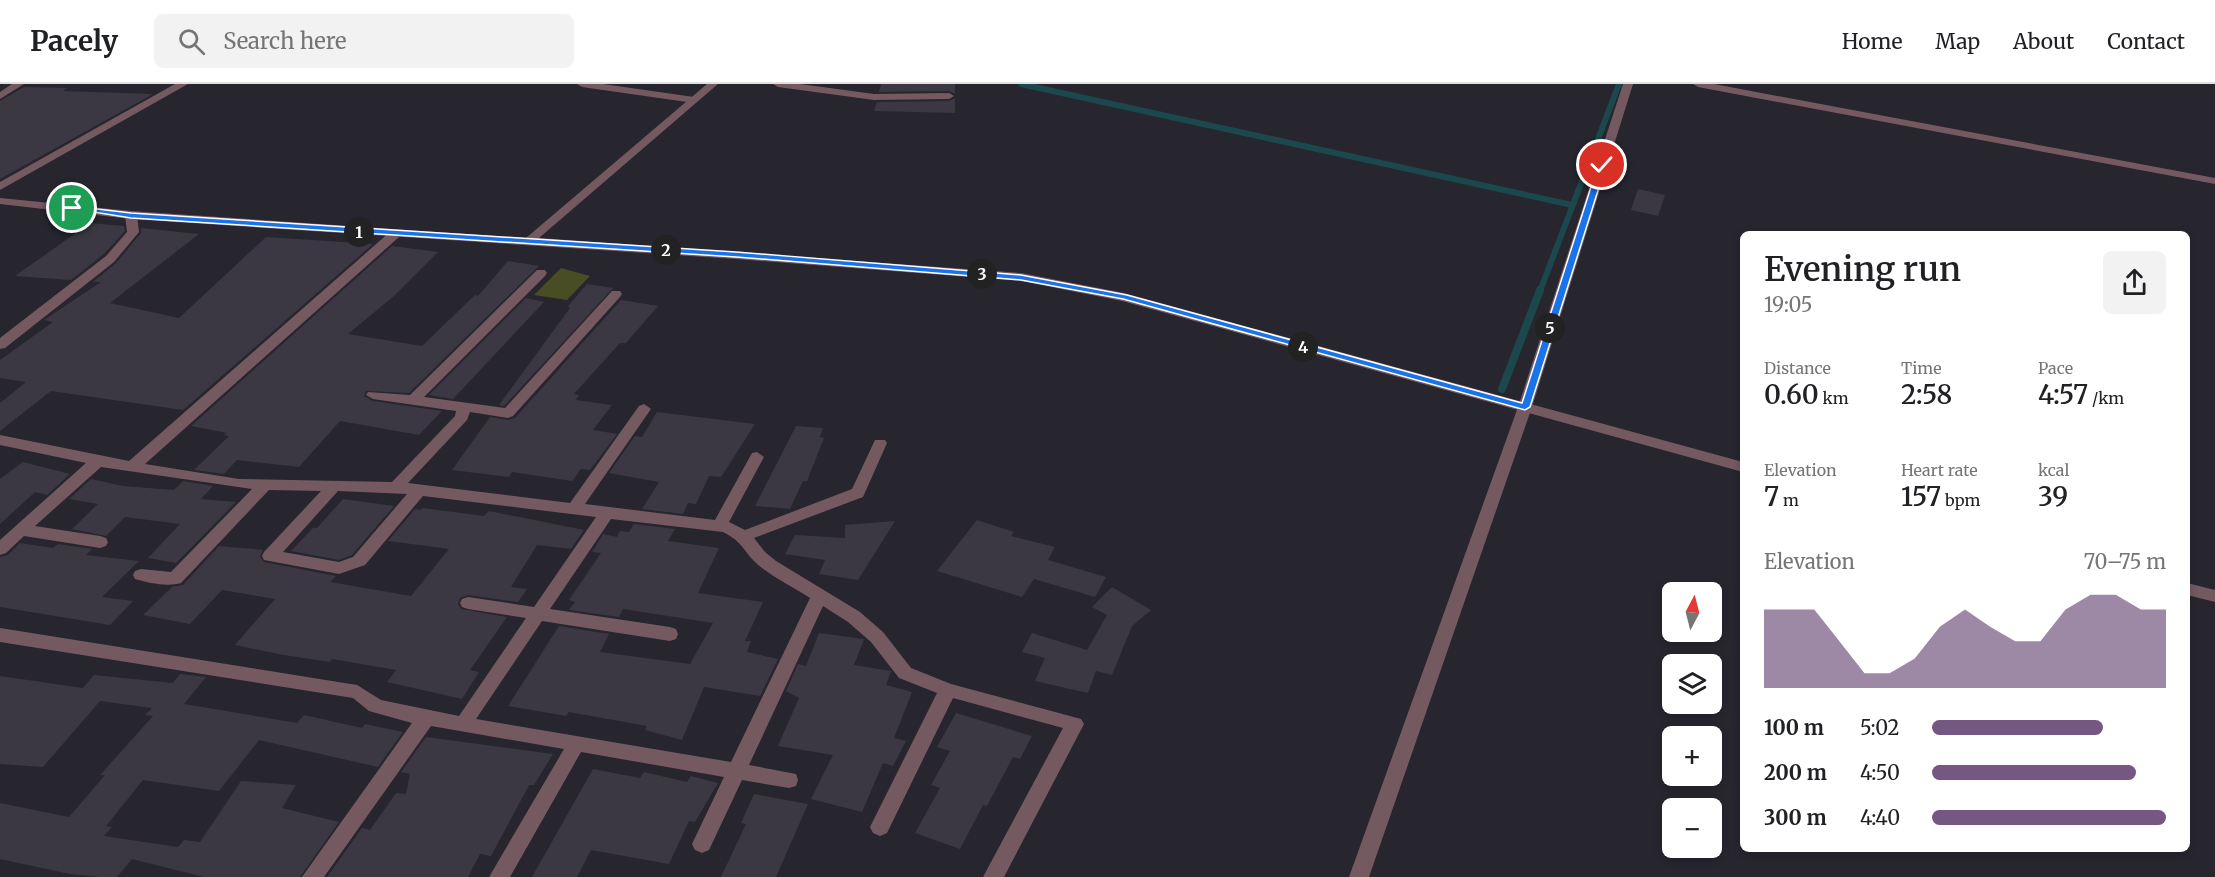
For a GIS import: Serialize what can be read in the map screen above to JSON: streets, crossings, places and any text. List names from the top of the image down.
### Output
{
  "north": "top",
  "page": {
    "header": "Pacely",
    "search": "Search here",
    "nav": [
      "Home",
      "Map",
      "About",
      "Contact"
    ],
    "pins": [
      "1",
      "2",
      "3",
      "5",
      "4"
    ],
    "heading": ["Evening run", "19:05"],
    "stats": [
      ["Distance", "0.60 km"],
      ["Time", "2:58"],
      ["Pace", "4:57 /km"],
      ["Elevation", "7 m"],
      ["Heart rate", "157 bpm"],
      ["kcal", "39"]
    ],
    "chart": ["Elevation", "70–75 m"],
    "map_buttons": ["+", "−"],
    "list": [
      {
        "name": "100 m",
        "note": "5:02"
      },
      {
        "name": "200 m",
        "note": "4:50"
      },
      {
        "name": "300 m",
        "note": "4:40"
      }
    ]
  }
}
